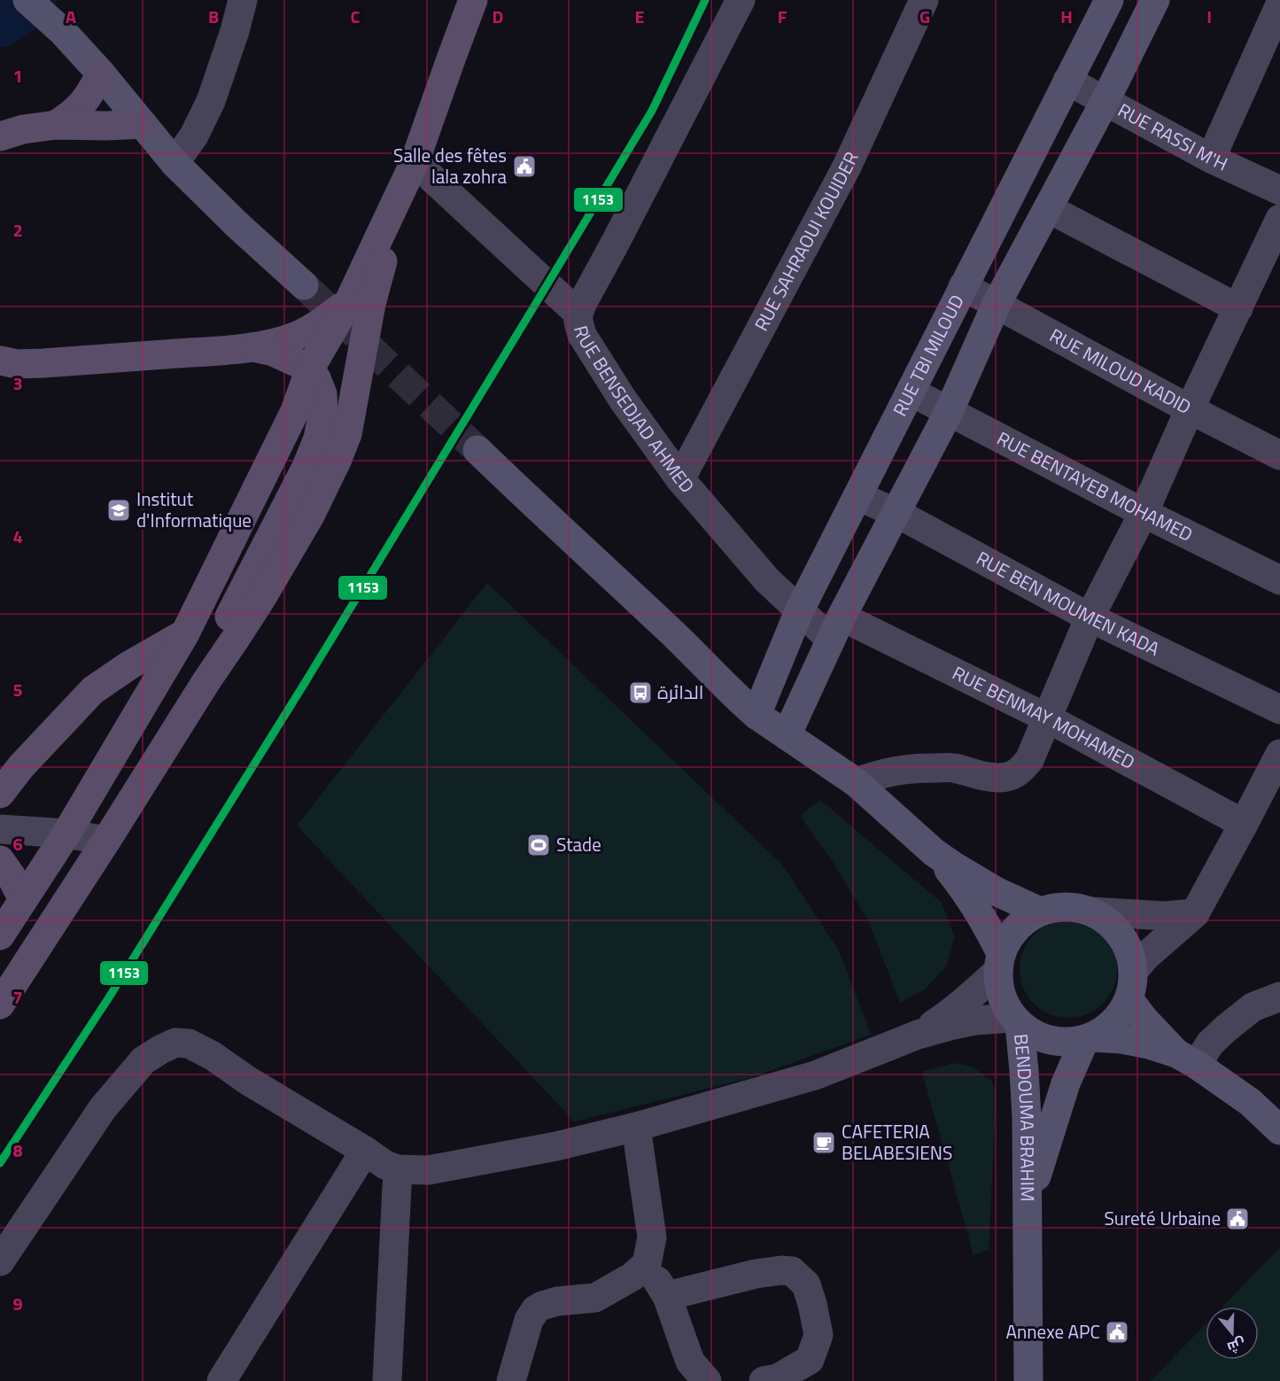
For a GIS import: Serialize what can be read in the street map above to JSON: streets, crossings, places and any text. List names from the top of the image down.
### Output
{
  "streets": {
    "main road": ["RUE TBI MILOUD", "BENDOUMA BRAHIM"],
    "street": [
      "RUE RASSI M'H",
      "RUE SAHRAOUI KOUIDER",
      "RUE MILOUD KADID",
      "RUE BENSEDJAD AHMED",
      "RUE BENTAYEB MOHAMED",
      "RUE BEN MOUMEN KADA",
      "RUE BENMAY MOHAMED"
    ]
  },
  "crossings": [
    ["RUE RASSI M'H", "RUE TBI MILOUD"],
    ["RUE SAHRAOUI KOUIDER", "RUE BENSEDJAD AHMED"],
    ["RUE TBI MILOUD", "RUE MILOUD KADID"],
    ["RUE TBI MILOUD", "RUE BENSEDJAD AHMED"],
    ["RUE TBI MILOUD", "RUE BENTAYEB MOHAMED"],
    ["RUE TBI MILOUD", "RUE BEN MOUMEN KADA"],
    ["RUE BENSEDJAD AHMED", "RUE BENMAY MOHAMED"]
  ],
  "places": {
    "public building": ["Salle des fêtes lala zohra", "Sureté Urbaine", "Annexe APC"],
    "school or university": ["Institut d'Informatique"],
    "bus stop": ["الدائرة"],
    "sports": ["Stade"],
    "cafe": ["CAFETERIA BELABESIENS"]
  },
  "lines": ["transit line 1153"],
  "north": "bottom",
  "grid": {
    "columns": [
      "A",
      "B",
      "C",
      "D",
      "E",
      "F",
      "G",
      "H",
      "I"
    ],
    "rows": [
      "1",
      "2",
      "3",
      "4",
      "5",
      "6",
      "7",
      "8",
      "9"
    ]
  }
}
